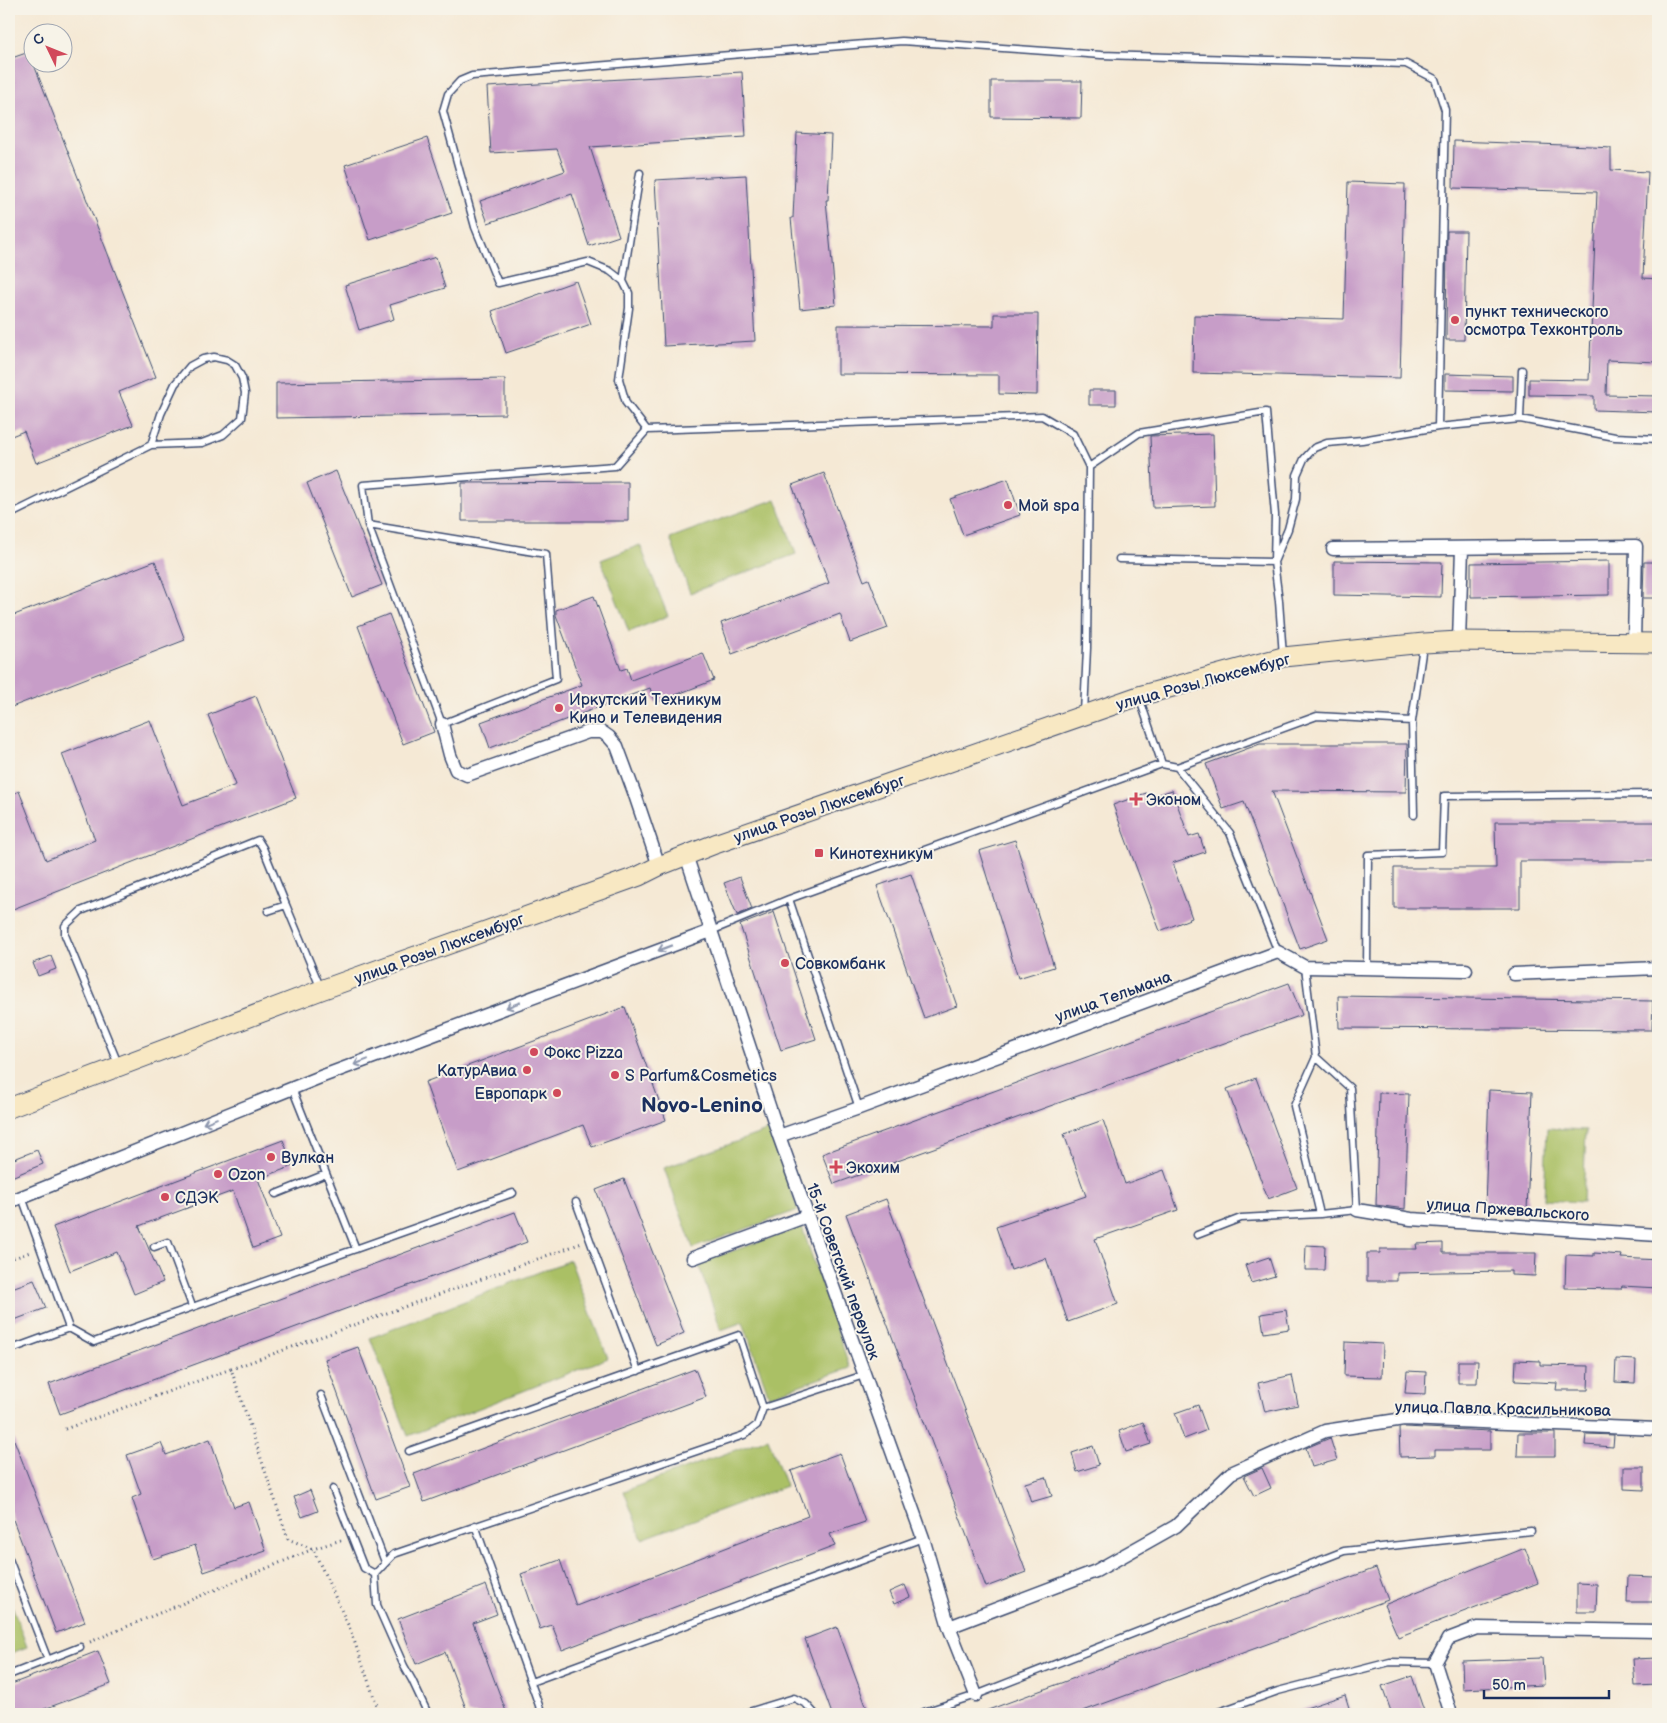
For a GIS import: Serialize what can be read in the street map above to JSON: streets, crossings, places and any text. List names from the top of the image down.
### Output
{
  "streets": {
    "main road": ["улица Розы Люксембург"],
    "street": [
      "улица Тельмана",
      "улица Пржевальского",
      "15-й Советский переулок",
      "улица Павла Красильникова"
    ]
  },
  "crossings": [
    ["улица Розы Люксембург", "15-й Советский переулок"],
    ["улица Тельмана", "15-й Советский переулок"],
    ["15-й Советский переулок", "улица Павла Красильникова"]
  ],
  "districts": ["Novo-Lenino"],
  "places": {
    "other": [
      "пункт технического осмотра Техконтроль",
      "Мой spa",
      "Иркутский Техникум Кино и Телевидения",
      "Совкомбанк",
      "Фокс Pizza",
      "КатурАвиа",
      "S Parfum&Cosmetics",
      "Европарк",
      "Вулкан",
      "Ozon",
      "СДЭК"
    ],
    "health": ["Эконом", "Экохим"],
    "transit": ["Кинотехникум"]
  },
  "scale_bar": "50 m",
  "north": "top left"
}
